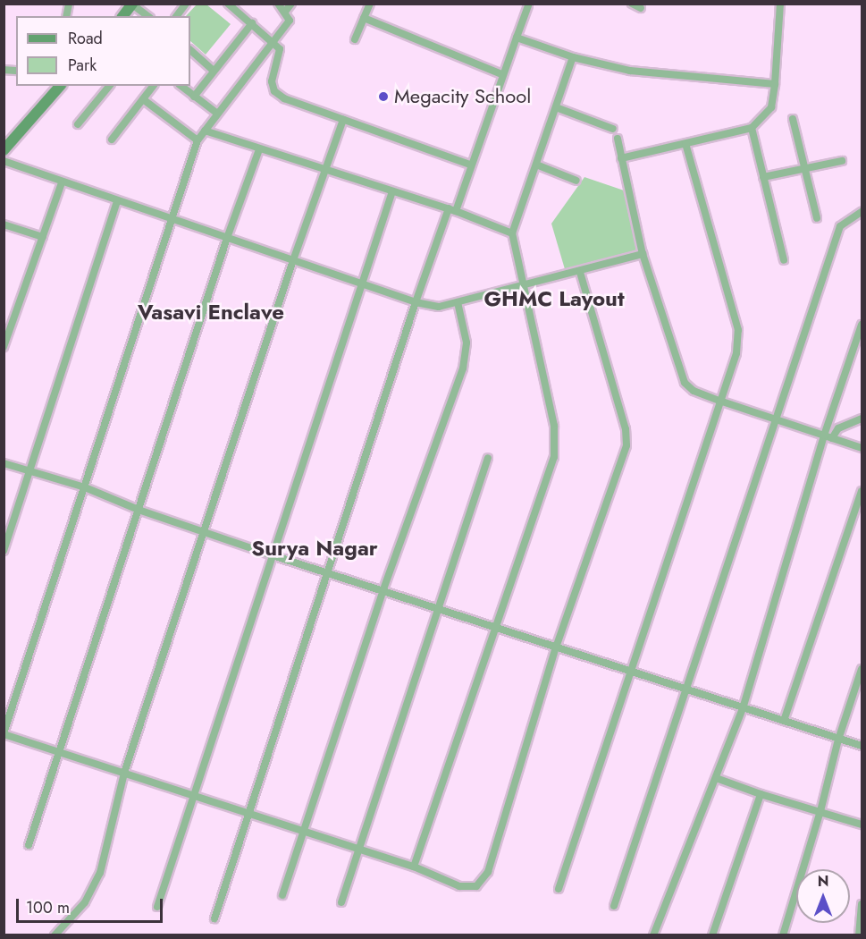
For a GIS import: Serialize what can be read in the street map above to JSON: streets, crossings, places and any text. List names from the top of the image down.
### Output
{
  "districts": ["GHMC Layout", "Vasavi Enclave", "Surya Nagar"],
  "places": ["Megacity School"],
  "legend": ["Road", "Park"],
  "scale_bar": "100 m",
  "north": "top"
}
